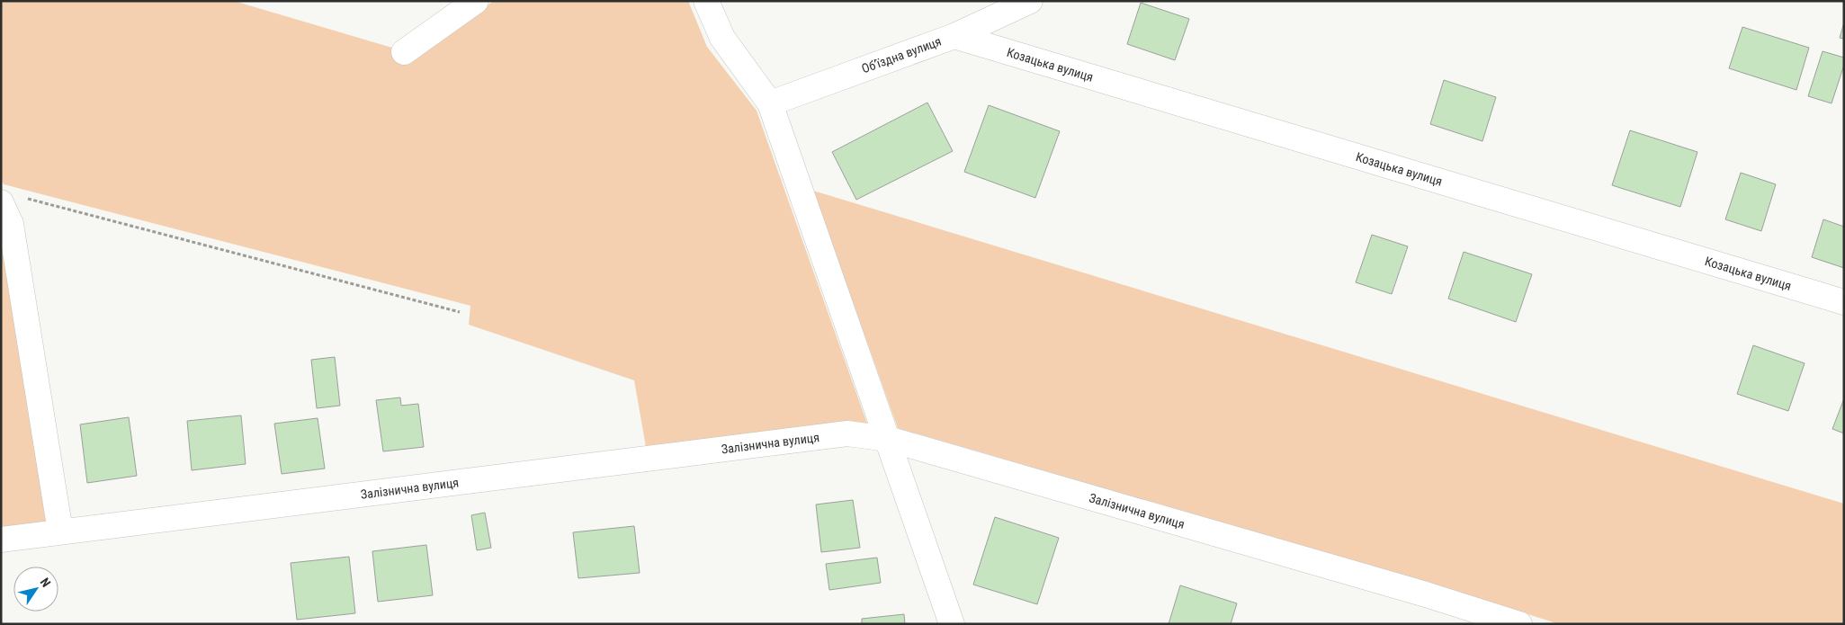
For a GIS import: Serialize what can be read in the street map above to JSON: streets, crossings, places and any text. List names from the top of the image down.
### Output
{
  "streets": {
    "street": ["Обʼїздна вулиця", "Козацька вулиця", "Залізнична вулиця"]
  },
  "crossings": [
    ["Обʼїздна вулиця", "Козацька вулиця"]
  ],
  "north": "top right"
}
